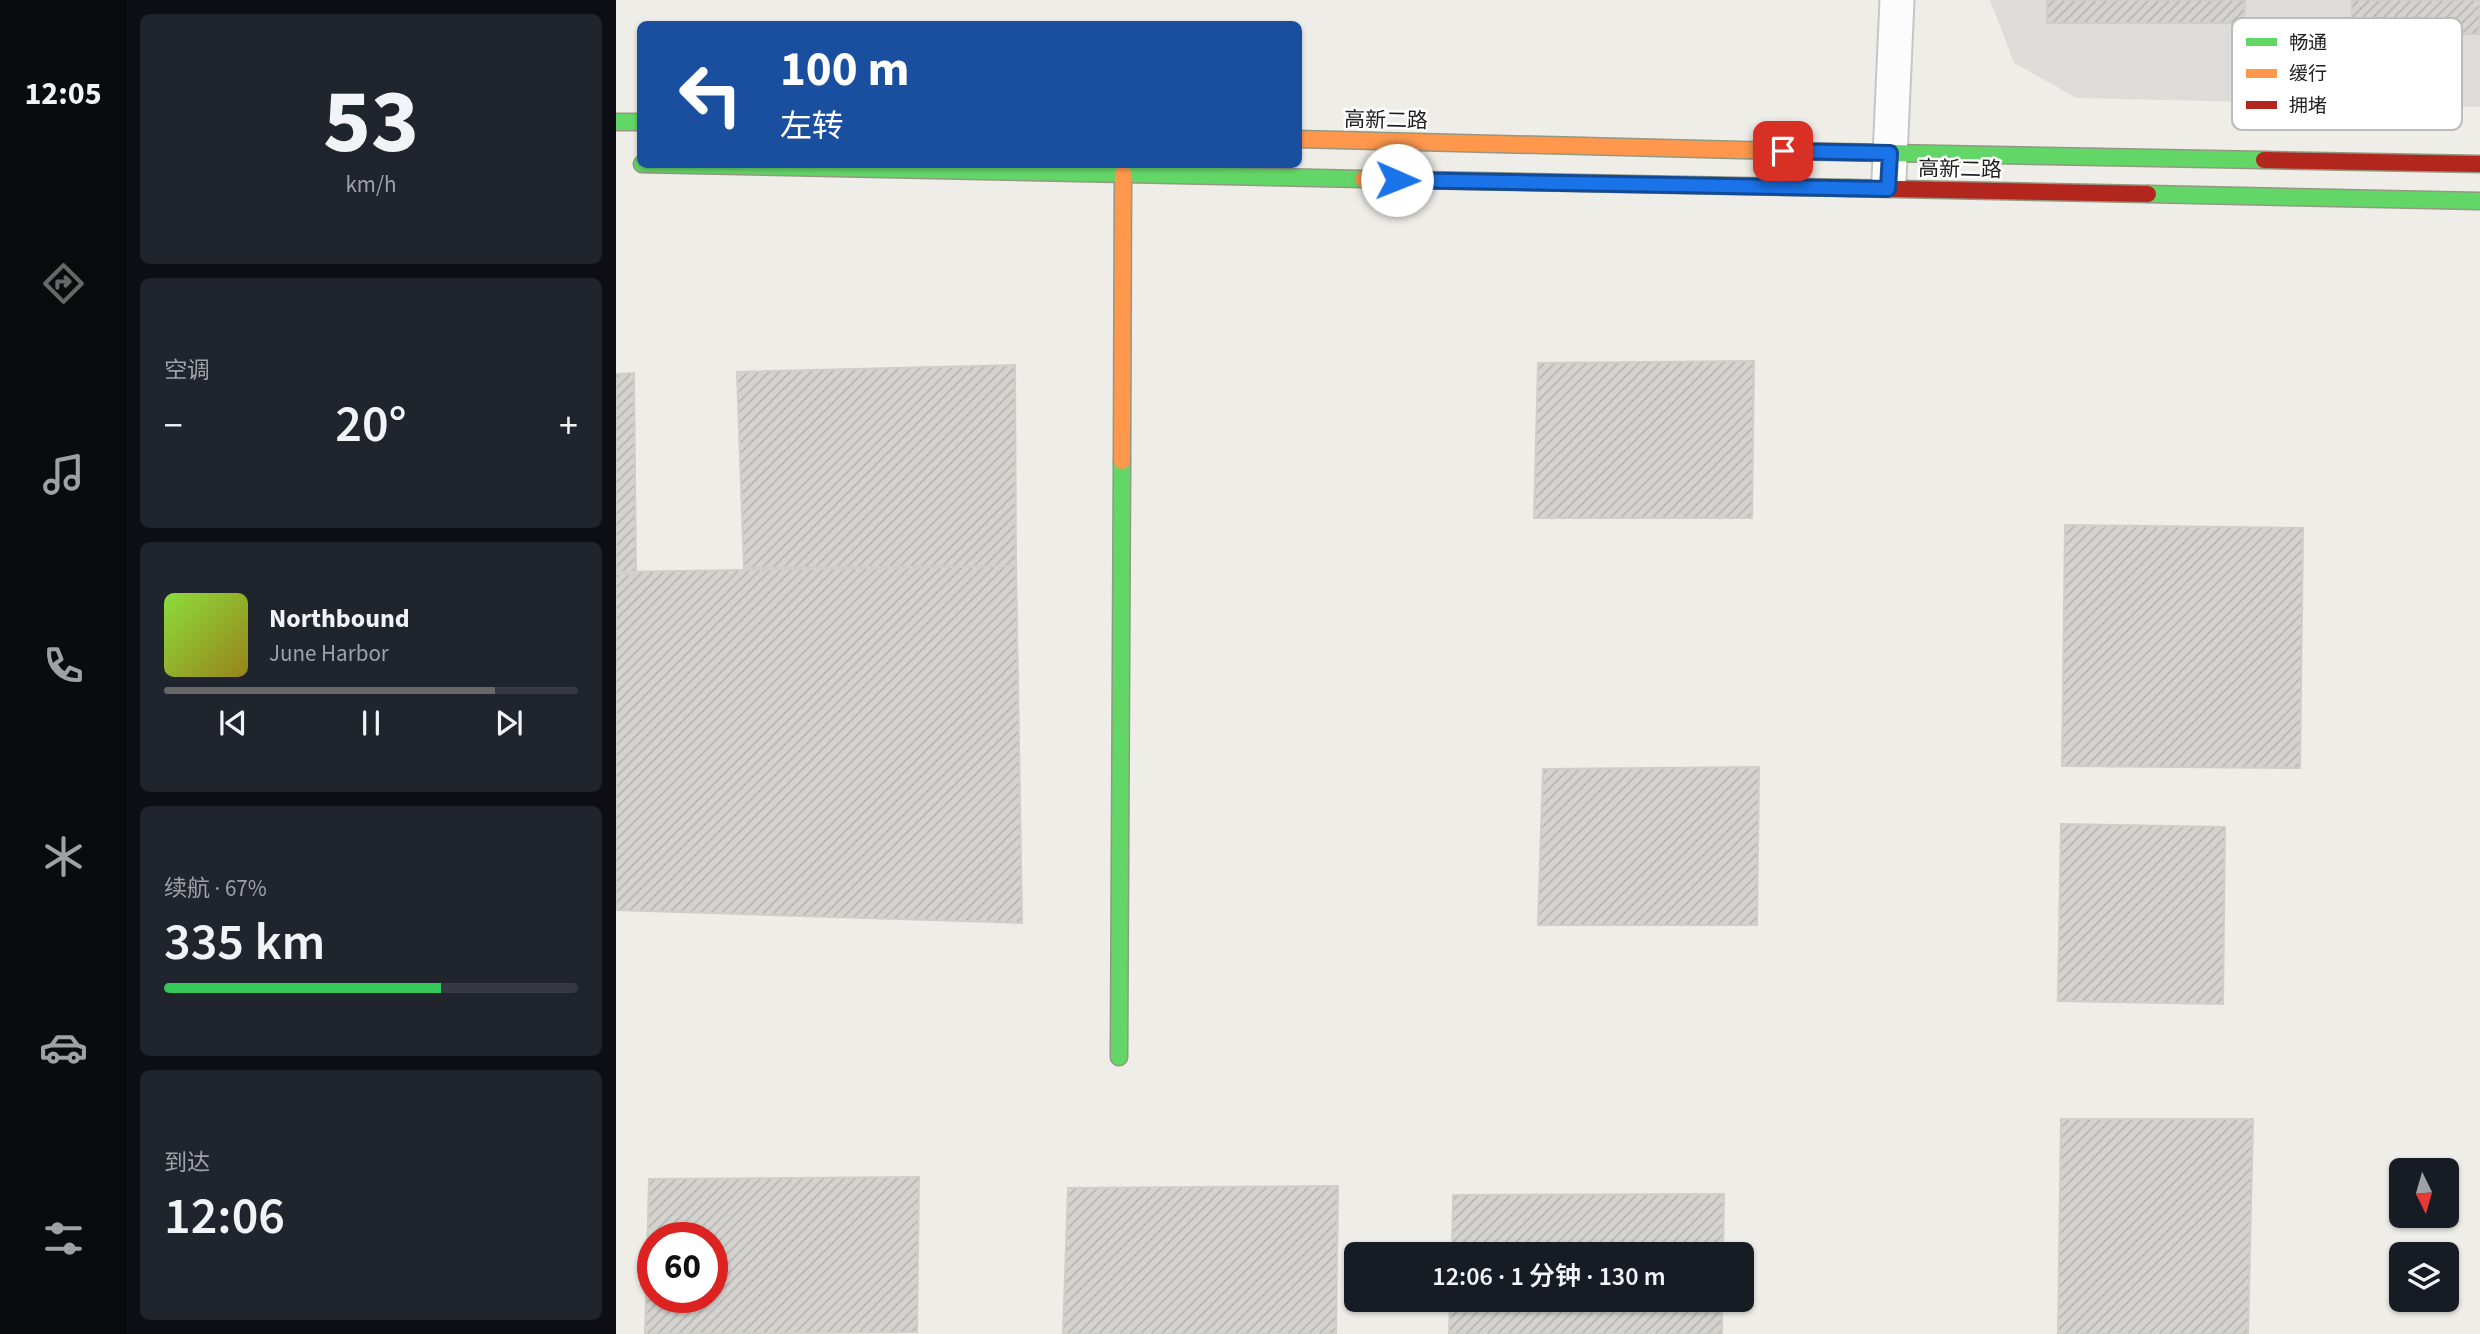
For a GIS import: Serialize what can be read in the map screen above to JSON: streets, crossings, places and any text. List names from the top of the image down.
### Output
{
  "streets": {
    "main road": ["高新二路"]
  },
  "legend": ["畅通", "缓行", "拥堵"],
  "north": "bottom",
  "page": {
    "tabs": "12:05",
    "tile": [
      ["53", "km/h"],
      "空调",
      ["续航 · 67%", "335 km"],
      ["到达", "12:06"]
    ],
    "turn": ["100 m", "左转"],
    "heat": ["−", "20°", "+"],
    "song": ["Northbound", "June Harbor"],
    "limit": "60",
    "trip": "12:06 · 1 分钟 · 130 m"
  }
}
